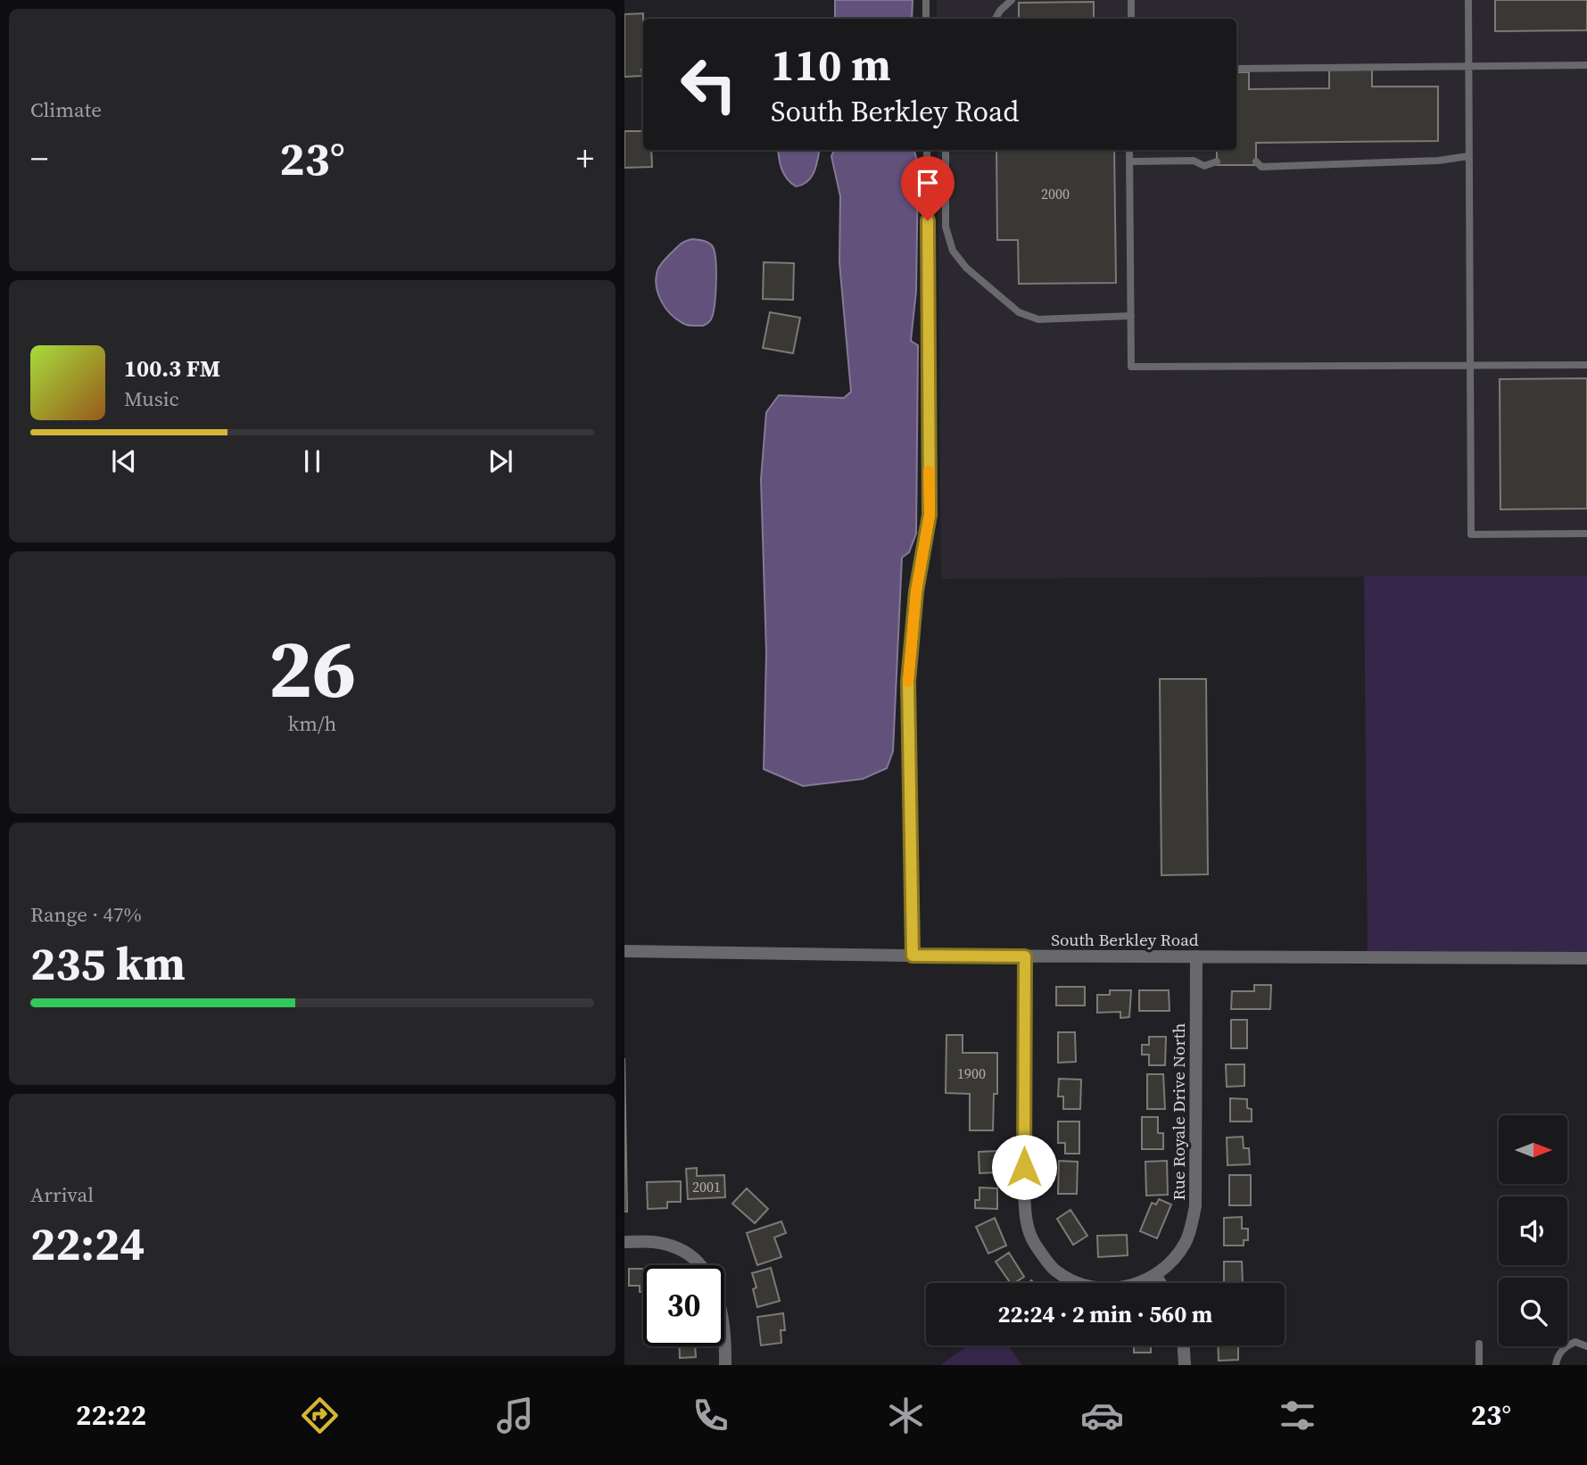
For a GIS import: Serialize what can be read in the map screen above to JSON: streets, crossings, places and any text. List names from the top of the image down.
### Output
{
  "streets": {
    "street": ["South Berkley Road", "Rue Royale Drive North"]
  },
  "crossings": [
    ["South Berkley Road", "Rue Royale Drive North"]
  ],
  "house_numbers": ["2000", "1900", "2001"],
  "north": "right",
  "page": {
    "tile": [
      "Climate",
      ["26", "km/h"],
      ["Range · 47%", "235 km"],
      ["Arrival", "22:24"]
    ],
    "turn": ["110 m", "South Berkley Road"],
    "heat": ["−", "23°", "+"],
    "song": ["100.3 FM", "Music"],
    "limit": "30",
    "trip": "22:24 · 2 min · 560 m",
    "tabs": ["22:22", "23°"]
  }
}
